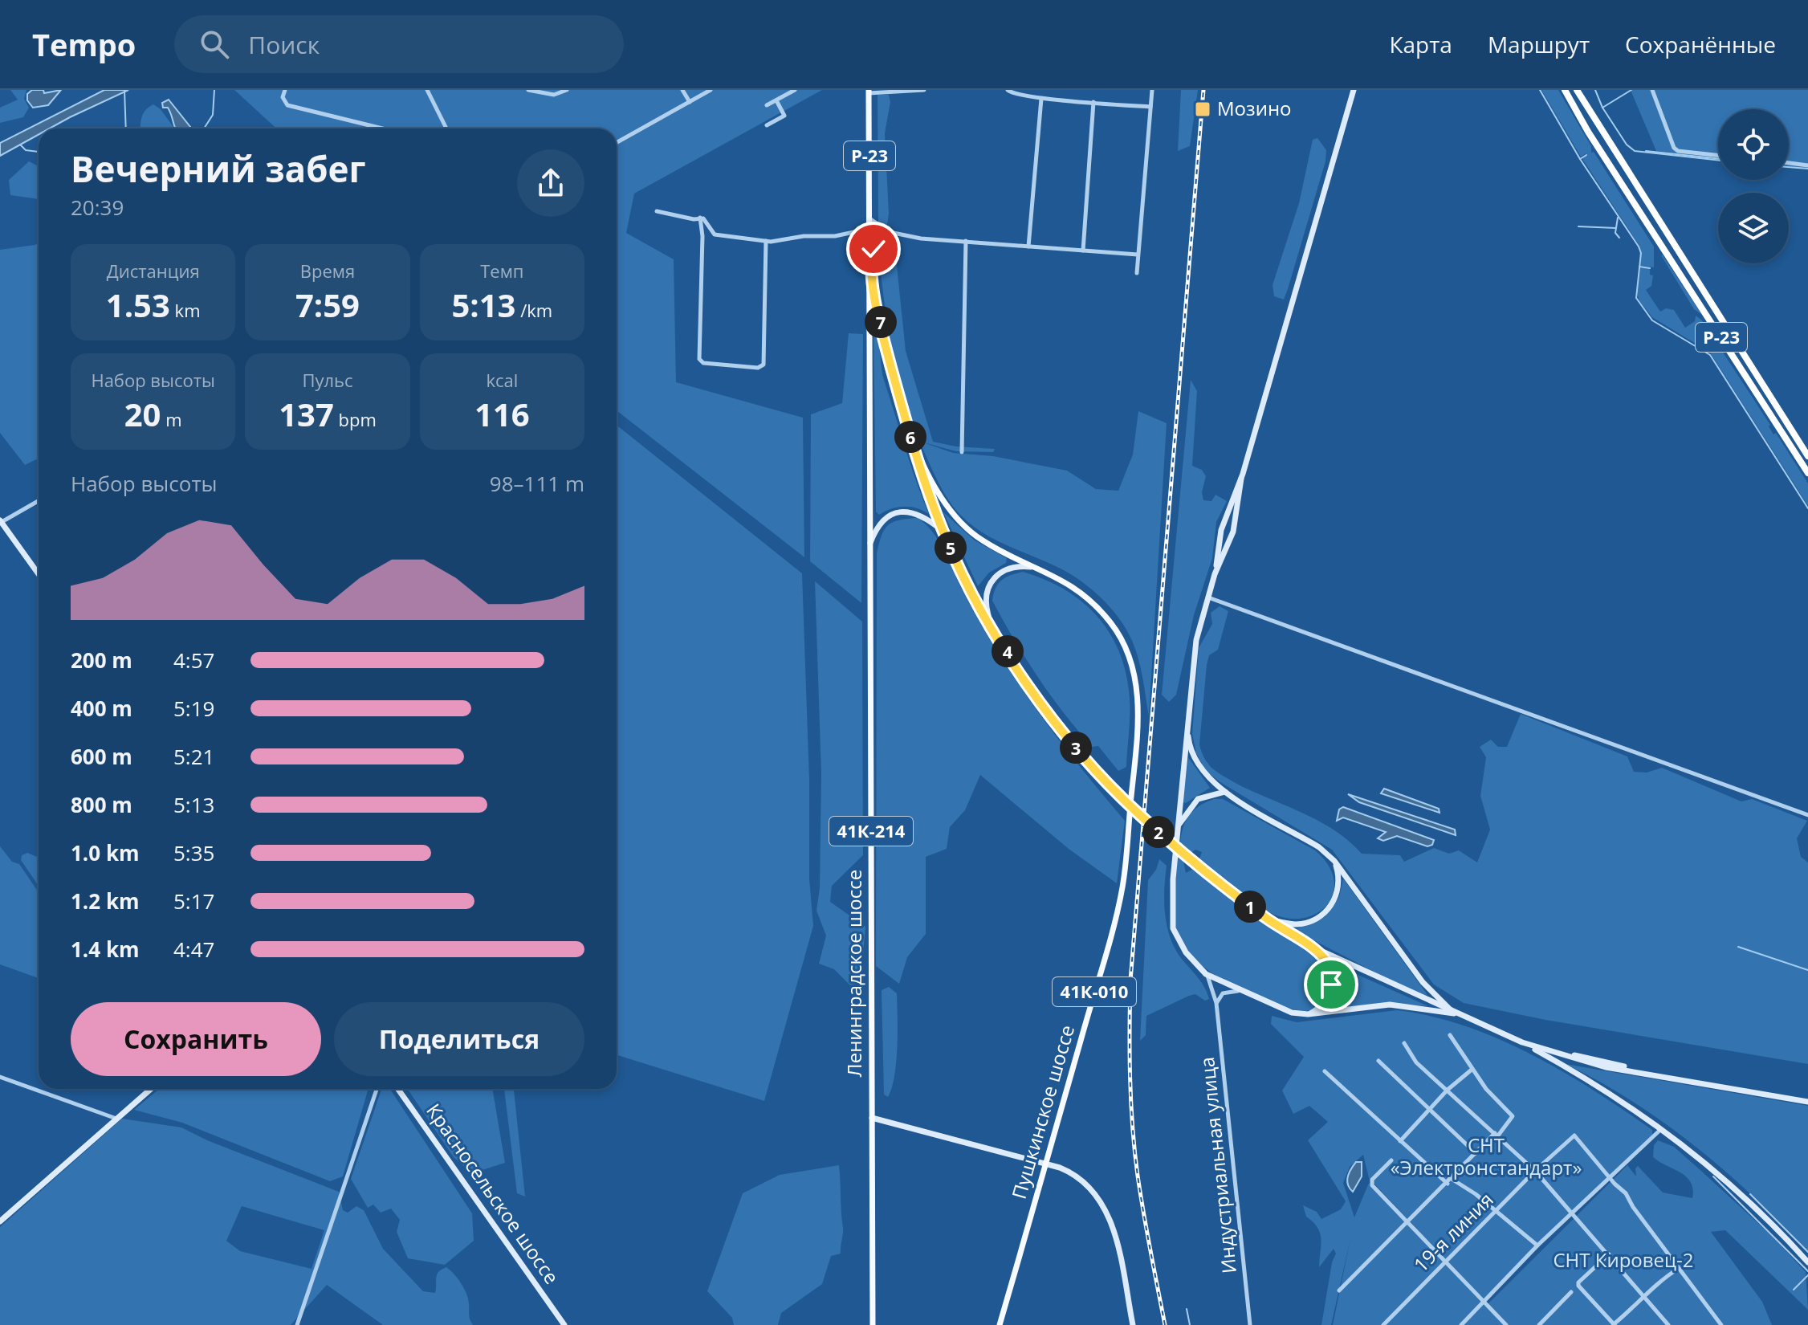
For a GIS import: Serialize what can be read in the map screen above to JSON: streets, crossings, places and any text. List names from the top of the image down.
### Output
{
  "streets": {
    "highway": ["Р-23"],
    "main road": [
      "41К-214",
      "Ленинградское шоссе",
      "41К-010",
      "Пушкинское шоссе"
    ],
    "street": ["Индустриальная улица", "Красносельское шоссе", "19-я линия"]
  },
  "crossings": [
    ["Р-23", "41К-214"],
    ["Р-23", "Пушкинское шоссе"],
    ["41К-214", "Ленинградское шоссе"]
  ],
  "parks": ["СНТ «Электронстандарт»", "СНТ Кировец-2"],
  "places": {
    "transit": ["Мозино"]
  },
  "page": {
    "header": "Tempo",
    "search": "Поиск",
    "nav": ["Карта", "Маршрут", "Сохранённые"],
    "heading": ["Вечерний забег", "20:39"],
    "stats": [
      ["Дистанция", "1.53 km"],
      ["Время", "7:59"],
      ["Темп", "5:13 /km"],
      ["Набор высоты", "20 m"],
      ["Пульс", "137 bpm"],
      ["kcal", "116"]
    ],
    "pins": [
      "7",
      "6",
      "5",
      "4",
      "3",
      "2",
      "1"
    ],
    "chart": ["Набор высоты", "98–111 m"],
    "list": [
      {
        "name": "200 m",
        "note": "4:57"
      },
      {
        "name": "400 m",
        "note": "5:19"
      },
      {
        "name": "600 m",
        "note": "5:21"
      },
      {
        "name": "800 m",
        "note": "5:13"
      },
      {
        "name": "1.0 km",
        "note": "5:35"
      },
      {
        "name": "1.2 km",
        "note": "5:17"
      },
      {
        "name": "1.4 km",
        "note": "4:47"
      }
    ],
    "buttons": ["Сохранить", "Поделиться"]
  }
}
